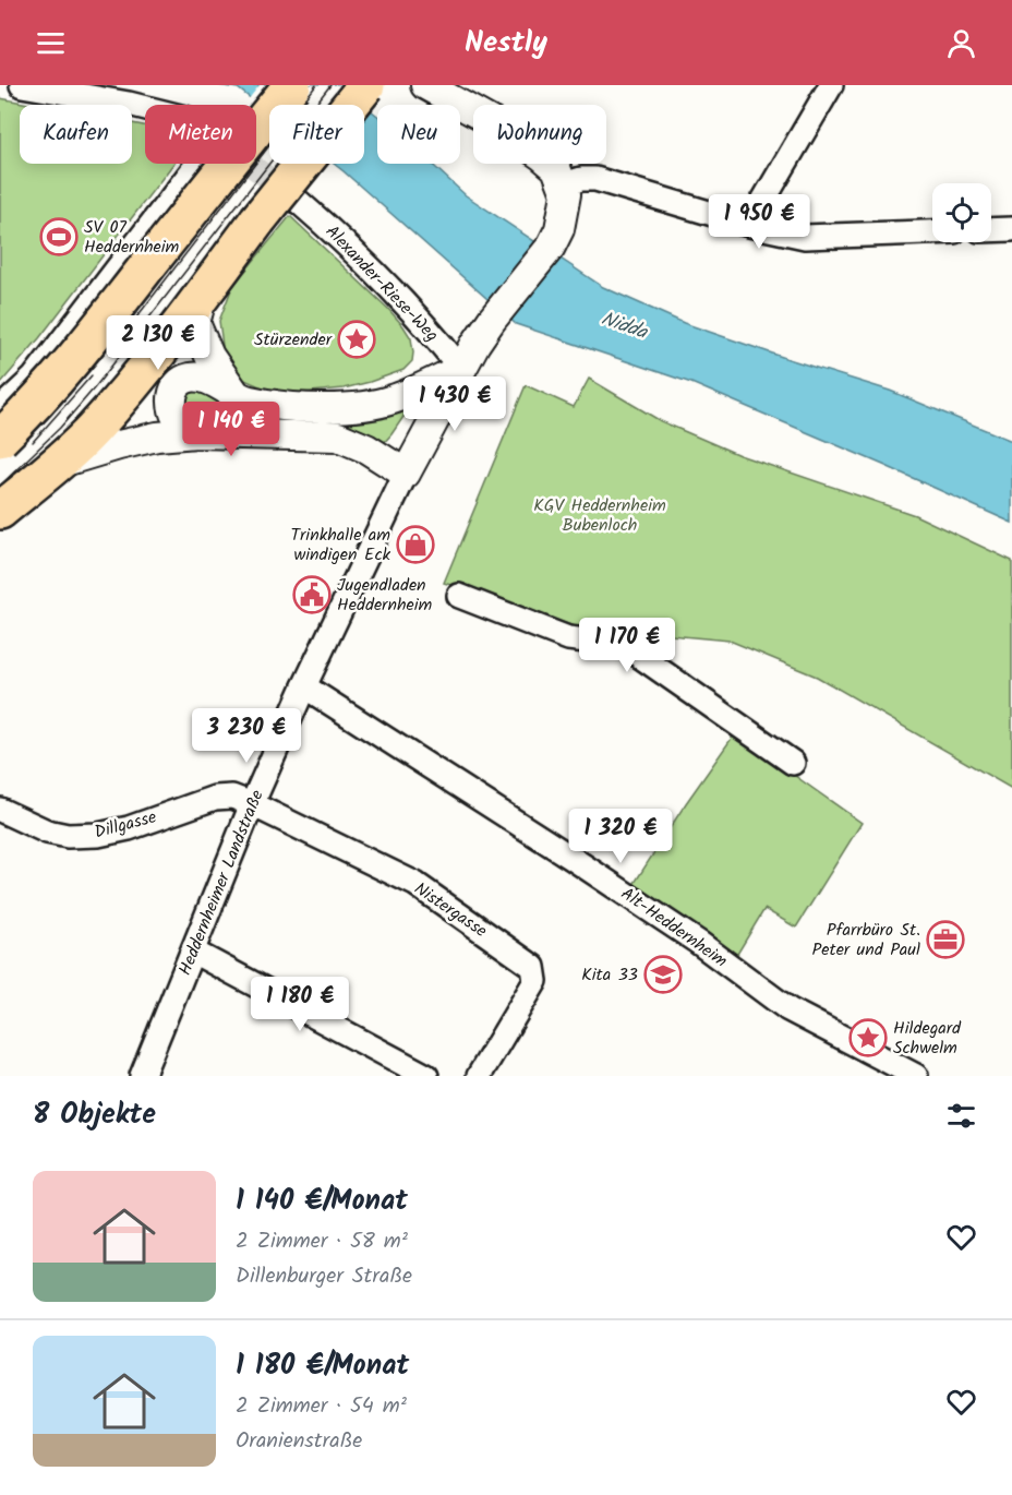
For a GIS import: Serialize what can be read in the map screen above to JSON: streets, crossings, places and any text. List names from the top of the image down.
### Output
{
  "streets": {
    "street": [
      "Alexander-Riese-Weg",
      "Dillgasse",
      "Heddernheimer Landstraße",
      "Nistergasse",
      "Alt-Heddernheim"
    ]
  },
  "crossings": [
    ["Alexander-Riese-Weg", "Heddernheimer Landstraße"],
    ["Dillgasse", "Heddernheimer Landstraße"],
    ["Dillgasse", "Nistergasse"],
    ["Heddernheimer Landstraße", "Nistergasse"],
    ["Heddernheimer Landstraße", "Alt-Heddernheim"]
  ],
  "water": ["Nidda"],
  "parks": ["KGV Heddernheim Bubenloch"],
  "places": {
    "sports": ["SV 07 Heddernheim"],
    "place": ["Stürzender", "Hildegard Schwelm"],
    "shop": ["Trinkhalle am windigen Eck"],
    "public building": ["Jugendladen Heddernheim"],
    "office": ["Pfarrbüro St. Peter und Paul"],
    "school or university": ["Kita 33"]
  },
  "page": {
    "header": "Nestly",
    "chip": [
      "Kaufen",
      "Mieten",
      "Filter",
      "Neu",
      "Wohnung"
    ],
    "price": [
      "1 950 €",
      "2 130 €",
      "1 430 €",
      "1 140 €",
      "1 170 €",
      "3 230 €",
      "1 320 €",
      "1 180 €"
    ],
    "heading": "8 Objekte",
    "list": [
      {
        "name": "1 140 €/Monat",
        "note": "2 Zimmer · 58 m² · Dillenburger Straße"
      },
      {
        "name": "1 180 €/Monat",
        "note": "2 Zimmer · 54 m² · Oranienstraße"
      }
    ]
  }
}
